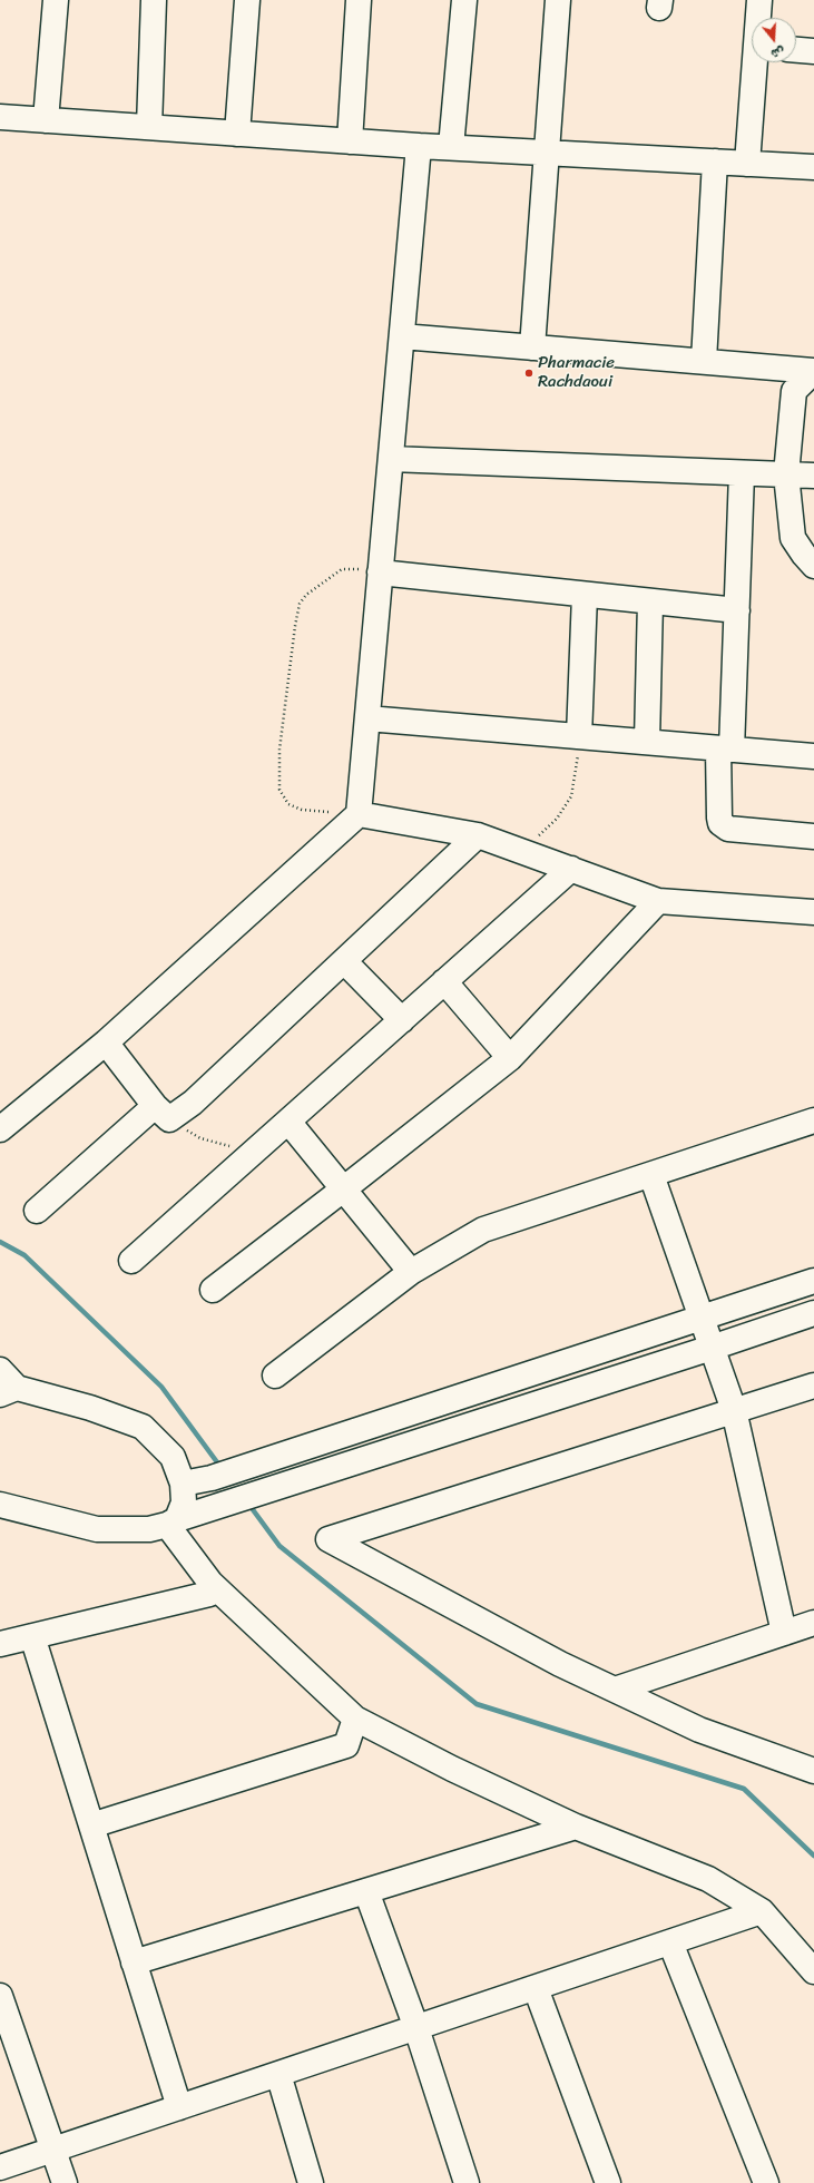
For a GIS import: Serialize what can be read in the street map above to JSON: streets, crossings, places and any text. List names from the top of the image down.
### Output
{
  "places": ["Pharmacie Rachdaoui"],
  "north": "bottom"
}
